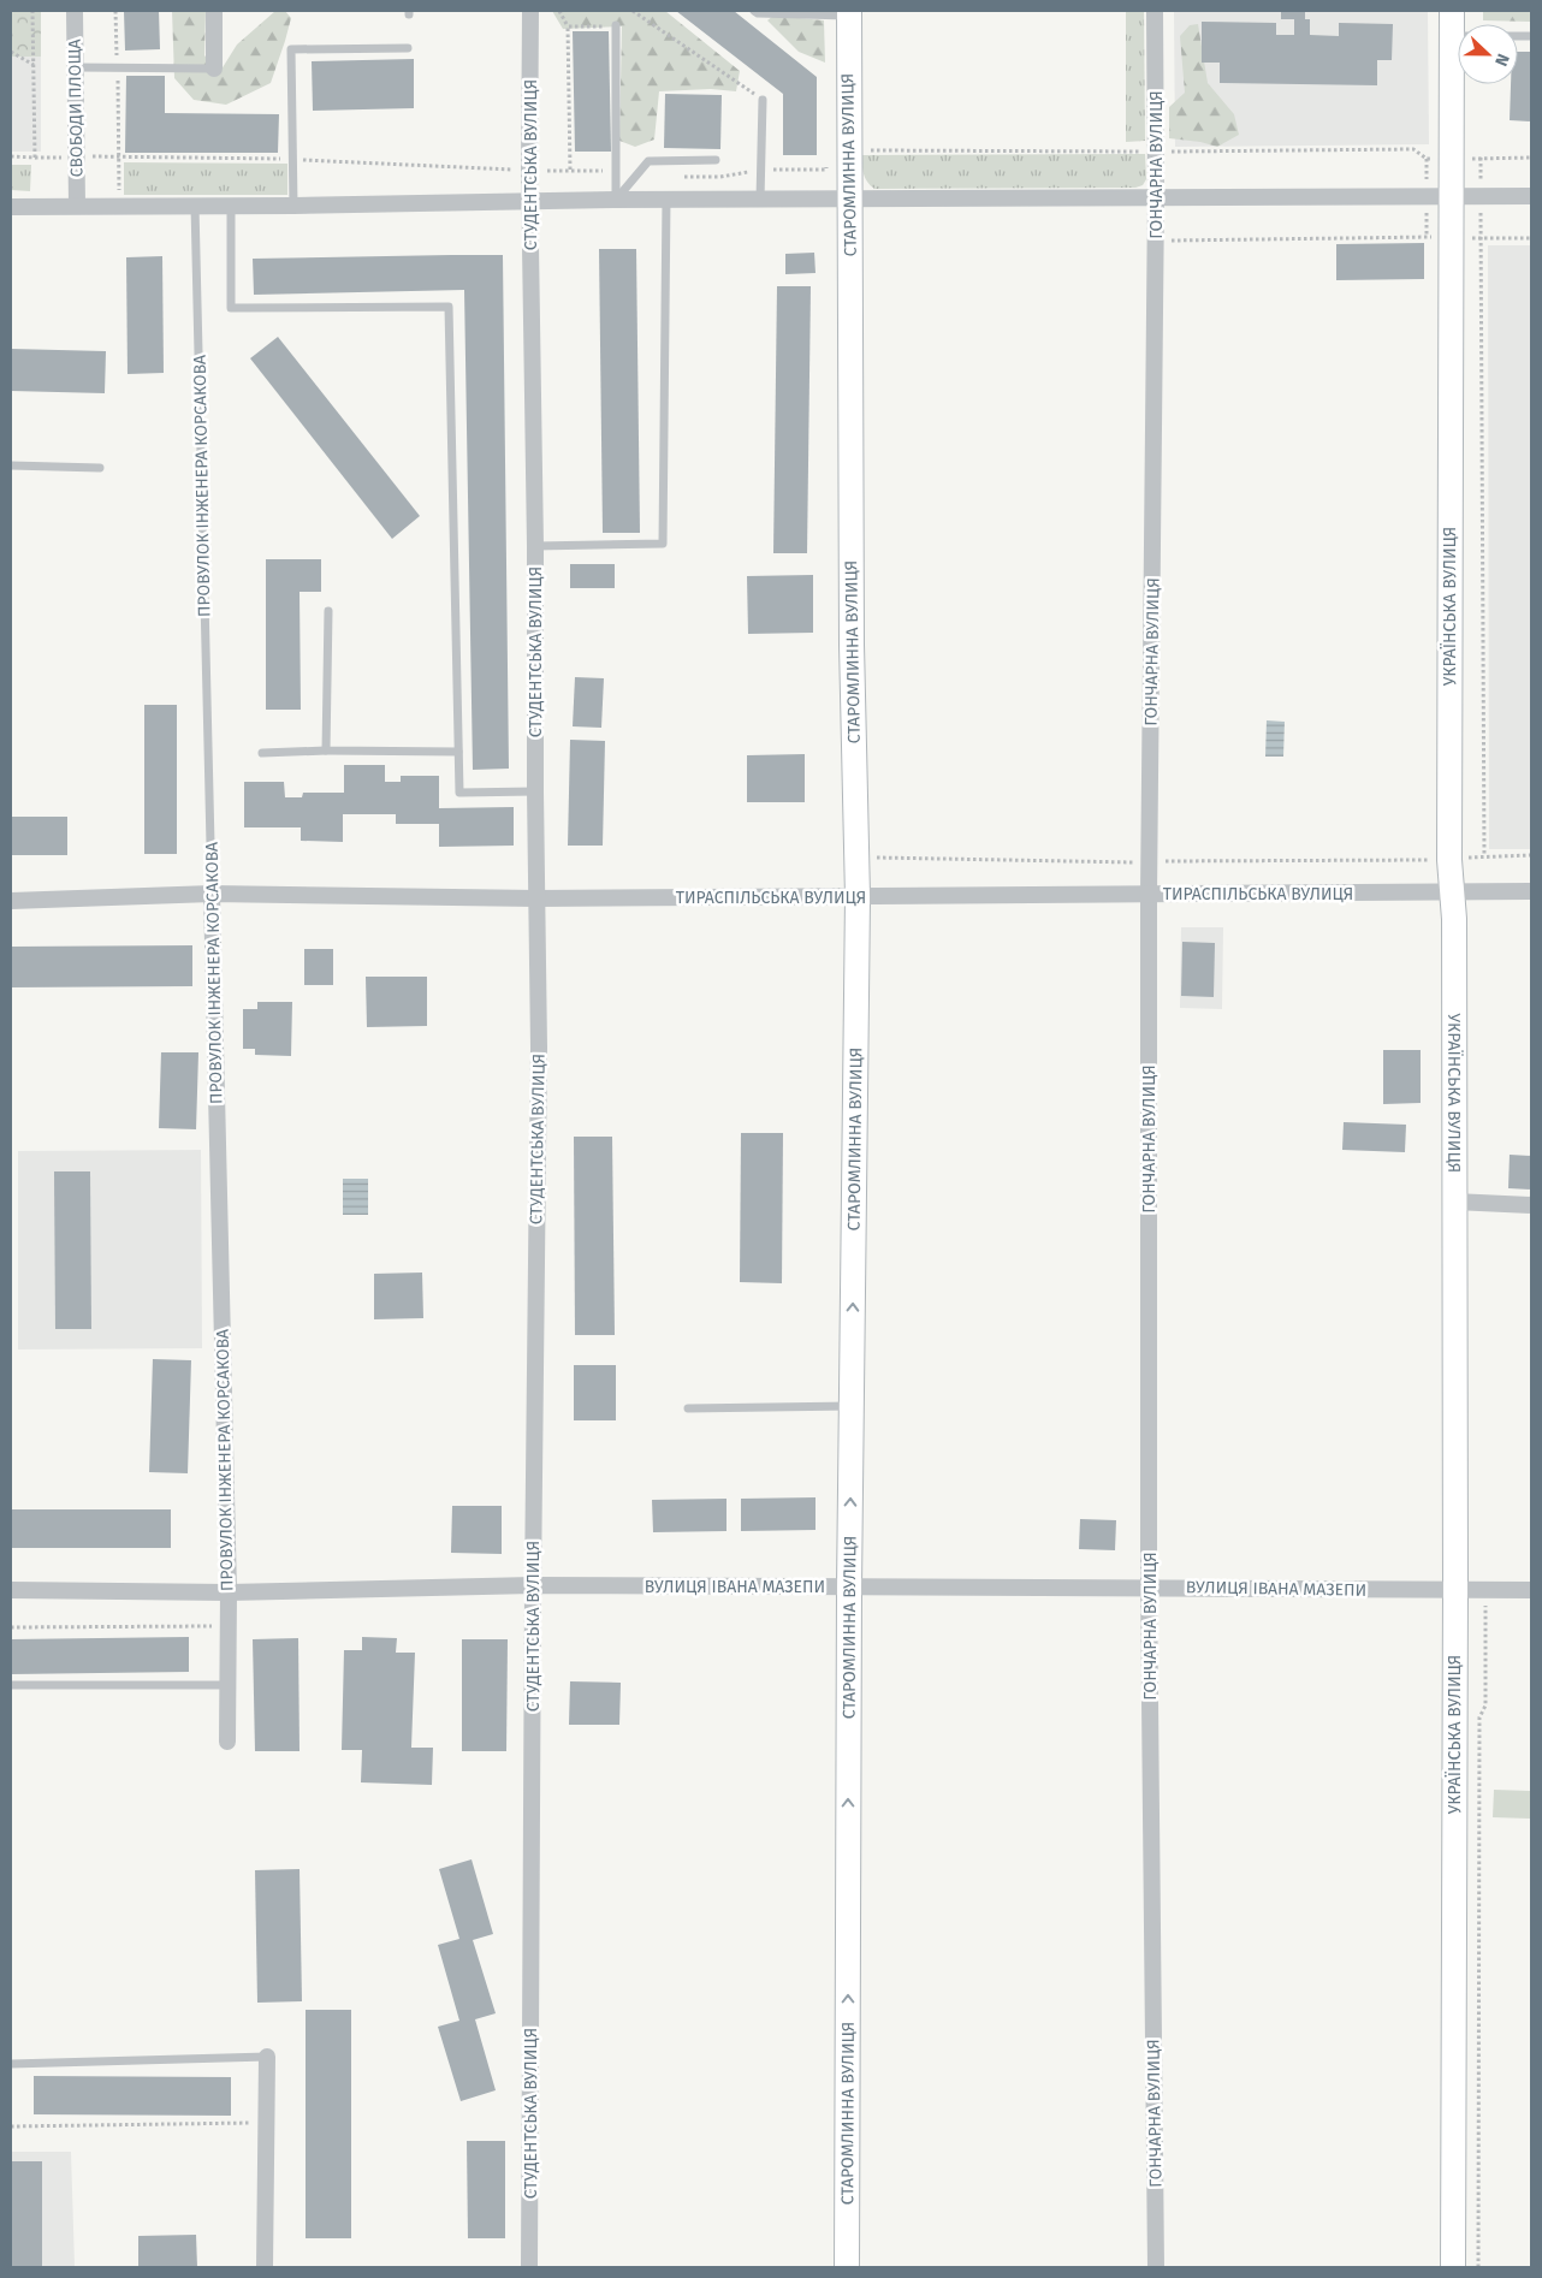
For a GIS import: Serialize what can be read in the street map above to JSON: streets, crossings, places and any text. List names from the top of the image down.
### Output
{
  "streets": {
    "street": [
      "СВОБОДИ ПЛОЩА",
      "СТУДЕНТСЬКА ВУЛИЦЯ",
      "СТАРОМЛИННА ВУЛИЦЯ",
      "ГОНЧАРНА ВУЛИЦЯ",
      "ПРОВУЛОК ІНЖЕНЕРА КОРСАКОВА",
      "УКРАЇНСЬКА ВУЛИЦЯ",
      "ТИРАСПІЛЬСЬКА ВУЛИЦЯ",
      "ВУЛИЦЯ ІВАНА МАЗЕПИ"
    ]
  },
  "crossings": [
    ["СТУДЕНТСЬКА ВУЛИЦЯ", "ТИРАСПІЛЬСЬКА ВУЛИЦЯ"],
    ["СТУДЕНТСЬКА ВУЛИЦЯ", "ВУЛИЦЯ ІВАНА МАЗЕПИ"],
    ["СТАРОМЛИННА ВУЛИЦЯ", "ТИРАСПІЛЬСЬКА ВУЛИЦЯ"],
    ["СТАРОМЛИННА ВУЛИЦЯ", "ВУЛИЦЯ ІВАНА МАЗЕПИ"],
    ["ГОНЧАРНА ВУЛИЦЯ", "ТИРАСПІЛЬСЬКА ВУЛИЦЯ"],
    ["ГОНЧАРНА ВУЛИЦЯ", "ВУЛИЦЯ ІВАНА МАЗЕПИ"],
    ["ПРОВУЛОК ІНЖЕНЕРА КОРСАКОВА", "ТИРАСПІЛЬСЬКА ВУЛИЦЯ"],
    ["ПРОВУЛОК ІНЖЕНЕРА КОРСАКОВА", "ВУЛИЦЯ ІВАНА МАЗЕПИ"],
    ["УКРАЇНСЬКА ВУЛИЦЯ", "ТИРАСПІЛЬСЬКА ВУЛИЦЯ"],
    ["УКРАЇНСЬКА ВУЛИЦЯ", "ВУЛИЦЯ ІВАНА МАЗЕПИ"]
  ],
  "one_way": ["СТАРОМЛИННА ВУЛИЦЯ"],
  "north": "right"
}
